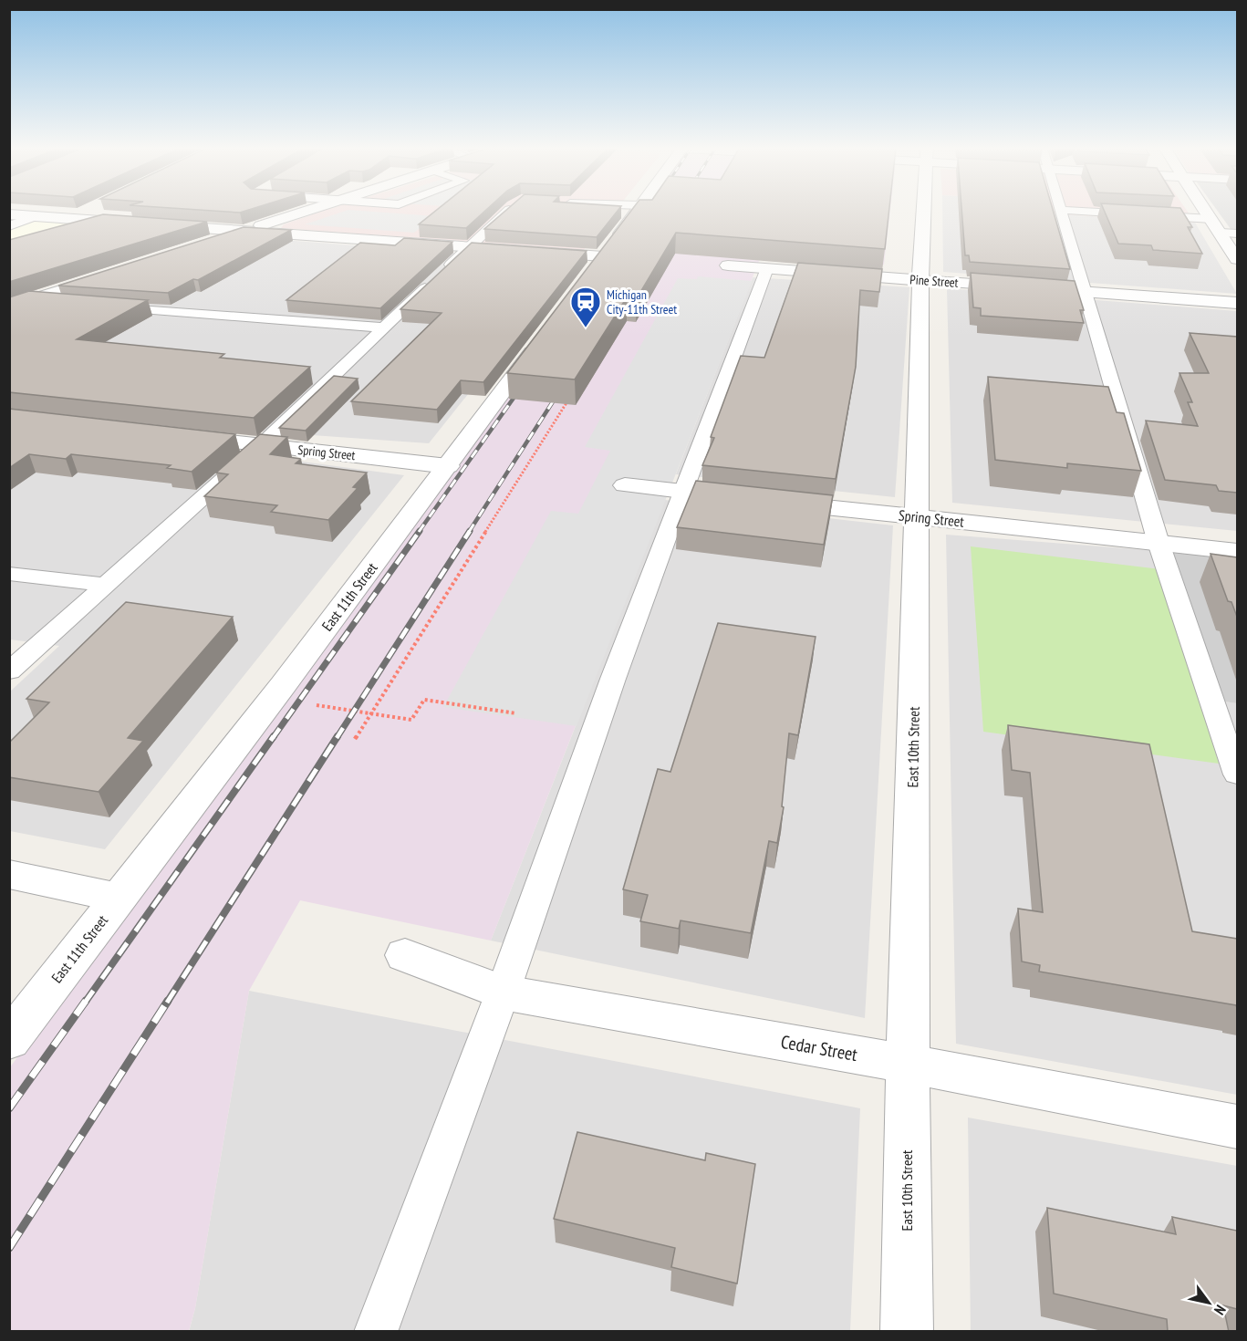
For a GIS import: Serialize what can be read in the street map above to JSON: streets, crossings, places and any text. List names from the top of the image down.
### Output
{
  "streets": {
    "street": [
      "Pine Street",
      "Spring Street",
      "East 11th Street",
      "East 10th Street",
      "Cedar Street"
    ]
  },
  "crossings": [
    ["Pine Street", "East 10th Street"],
    ["Spring Street", "East 11th Street"],
    ["Spring Street", "East 10th Street"],
    ["East 10th Street", "Cedar Street"]
  ],
  "places": {
    "station": ["Michigan City-11th Street"]
  },
  "north": "bottom right"
}
